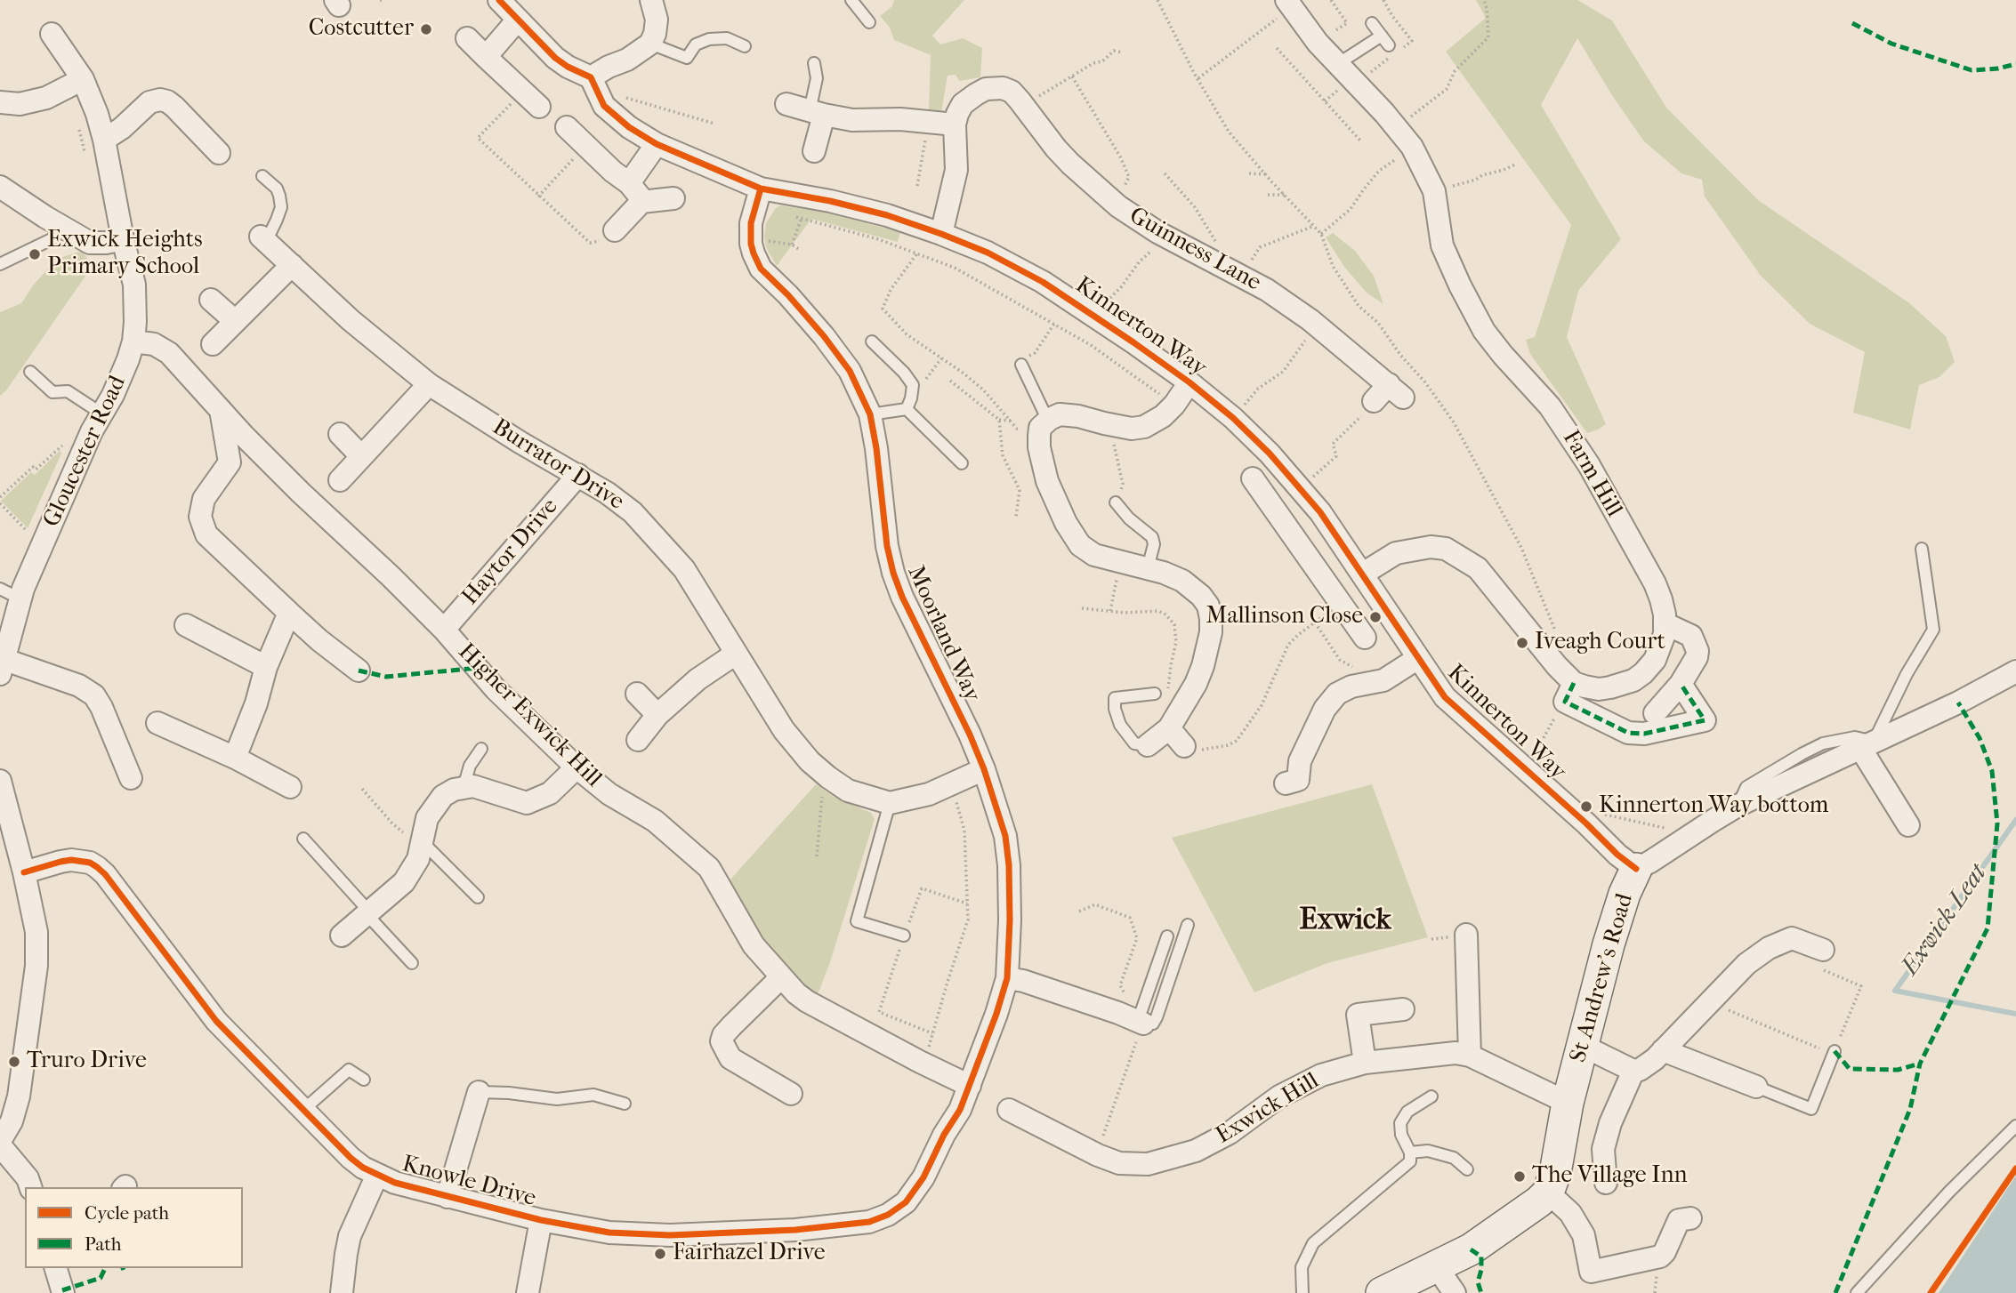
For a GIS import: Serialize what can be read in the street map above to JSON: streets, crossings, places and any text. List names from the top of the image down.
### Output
{
  "streets": {
    "street": [
      "Guinness Lane",
      "Kinnerton Way",
      "Gloucester Road",
      "Burrator Drive",
      "Farm Hill",
      "Haytor Drive",
      "Moorland Way",
      "Higher Exwick Hill",
      "St Andrew's Road",
      "Exwick Hill",
      "Knowle Drive"
    ]
  },
  "crossings": [
    ["Kinnerton Way", "Moorland Way"],
    ["Kinnerton Way", "St Andrew's Road"],
    ["Gloucester Road", "Higher Exwick Hill"],
    ["Burrator Drive", "Haytor Drive"],
    ["Burrator Drive", "Moorland Way"],
    ["Haytor Drive", "Higher Exwick Hill"],
    ["Moorland Way", "Higher Exwick Hill"],
    ["Moorland Way", "Knowle Drive"],
    ["Higher Exwick Hill", "Knowle Drive"],
    ["St Andrew's Road", "Exwick Hill"]
  ],
  "districts": ["Exwick"],
  "water": ["Exwick Leat"],
  "places": [
    "Costcutter",
    "Exwick Heights Primary School",
    "Mallinson Close",
    "Iveagh Court",
    "Kinnerton Way bottom",
    "Truro Drive",
    "The Village Inn",
    "Fairhazel Drive"
  ],
  "legend": ["Cycle path", "Path"]
}
